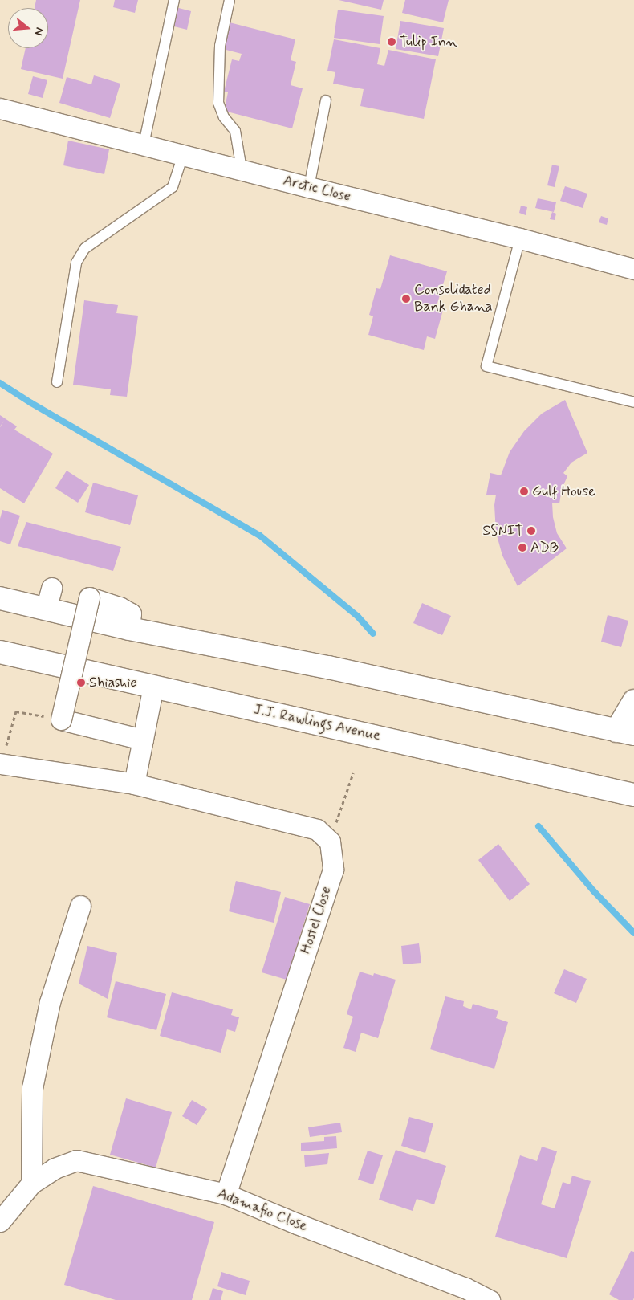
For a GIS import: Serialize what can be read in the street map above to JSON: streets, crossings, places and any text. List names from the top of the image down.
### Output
{
  "streets": {
    "main road": ["J.J. Rawlings Avenue"],
    "street": ["Arctic Close", "Hostel Close", "Adamafio Close"]
  },
  "crossings": [
    ["Hostel Close", "Adamafio Close"]
  ],
  "places": [
    "Tulip Inn",
    "Consolidated Bank Ghana",
    "Gulf House",
    "SSNIT",
    "ADB",
    "Shiashie"
  ],
  "north": "right"
}
